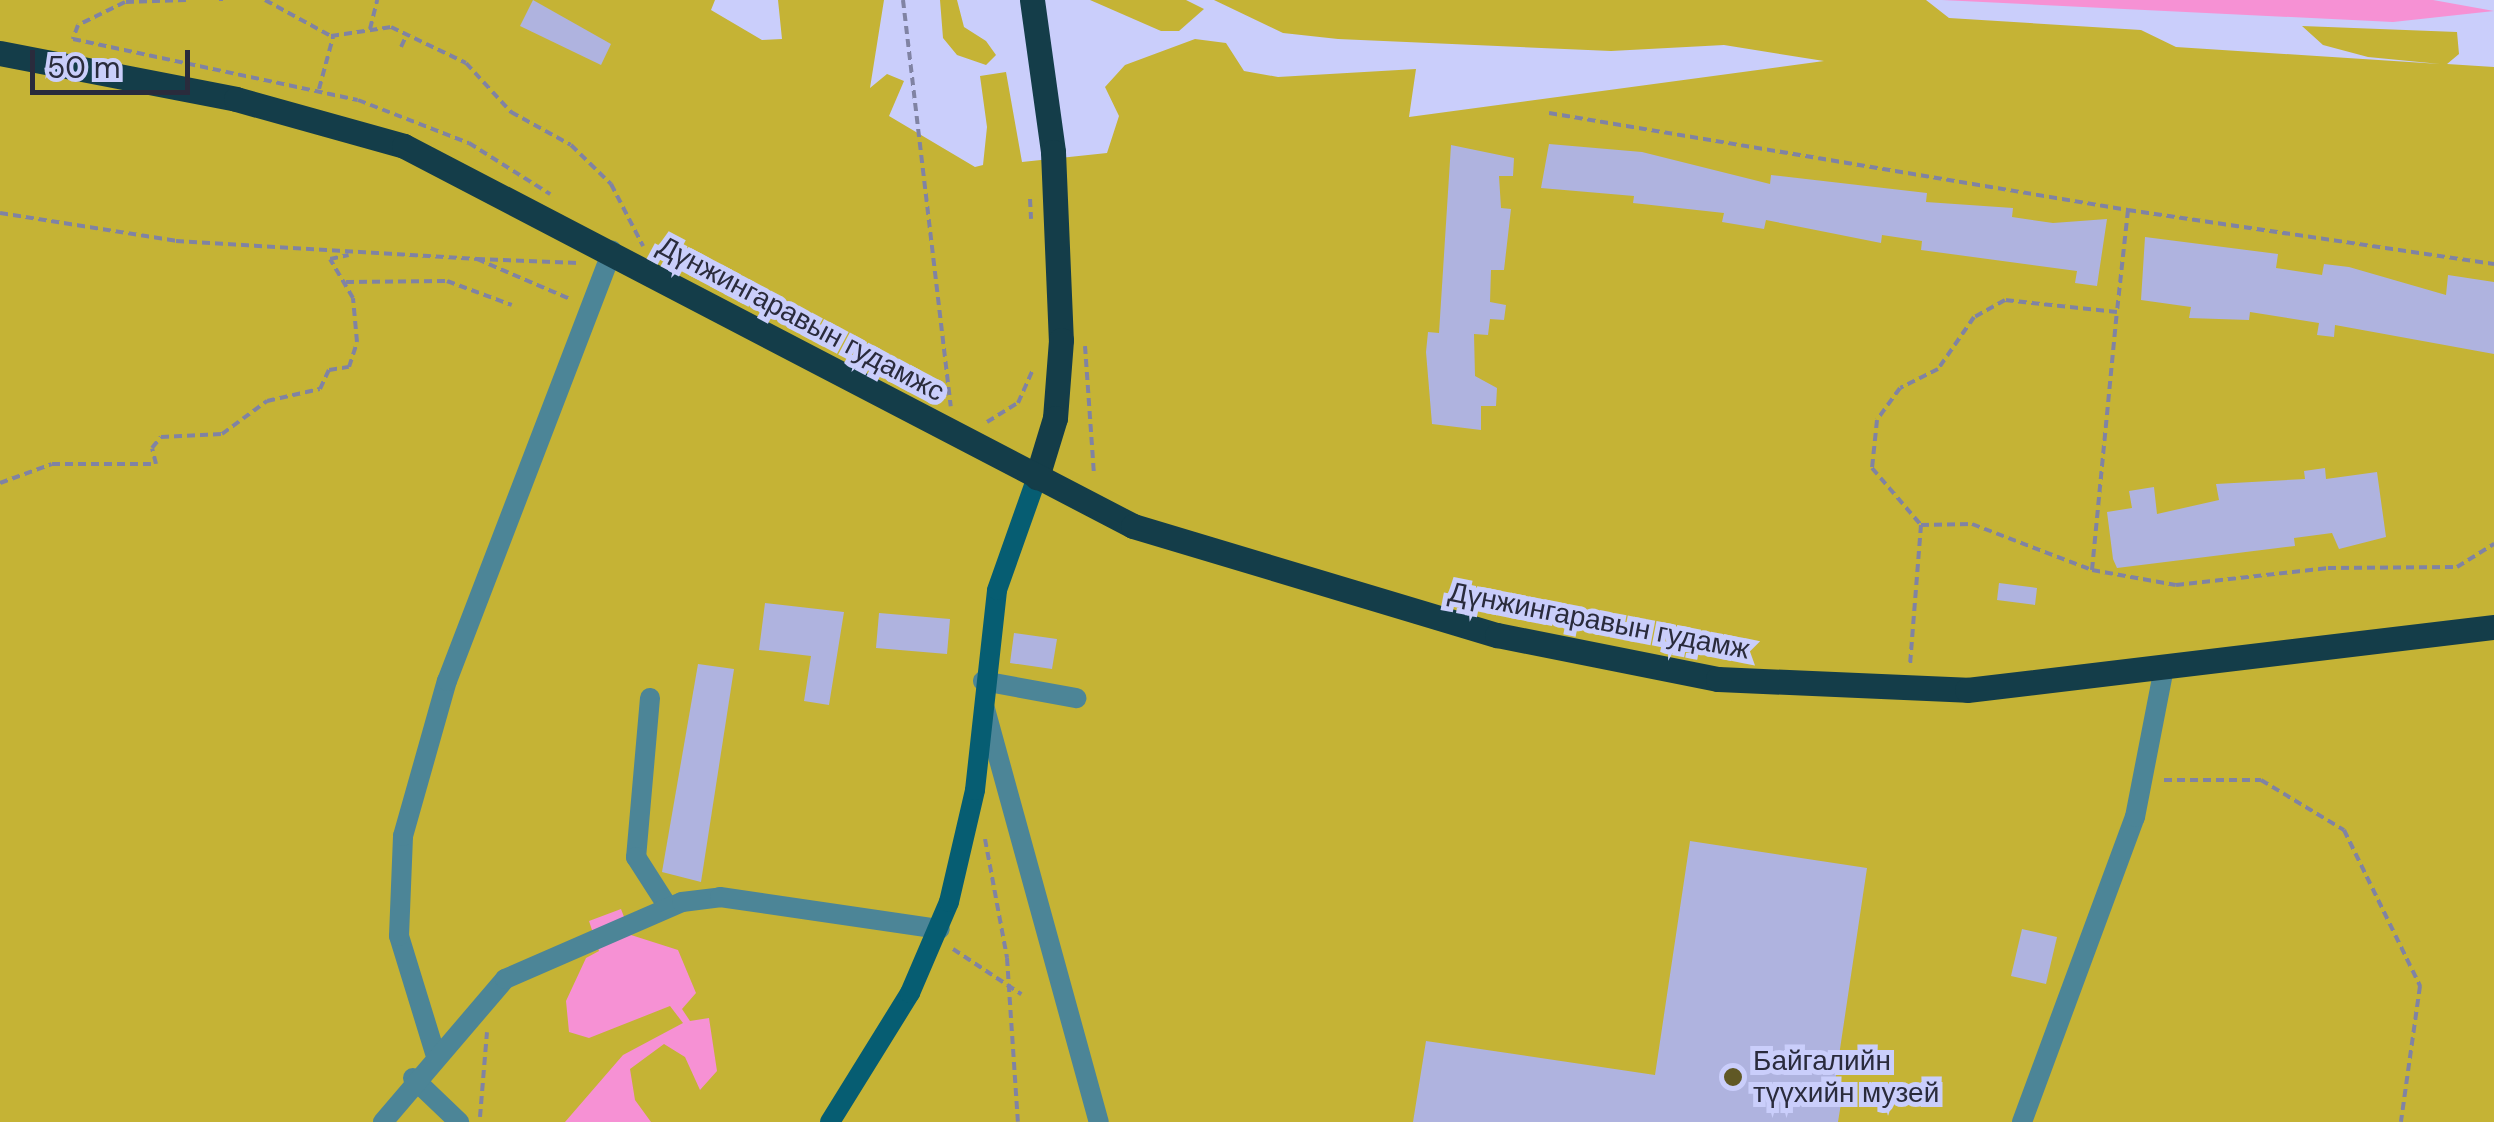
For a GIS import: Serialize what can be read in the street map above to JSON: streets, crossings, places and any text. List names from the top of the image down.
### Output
{
  "streets": {
    "main road": ["Дүнжингаравын гудамжс", "Дүнжингаравын гудамж"]
  },
  "crossings": [
    ["Дүнжингаравын гудамжс", "Дүнжингаравын гудамж"]
  ],
  "places": ["Байгалийн түүхийн музей"],
  "scale_bar": "50 m"
}
